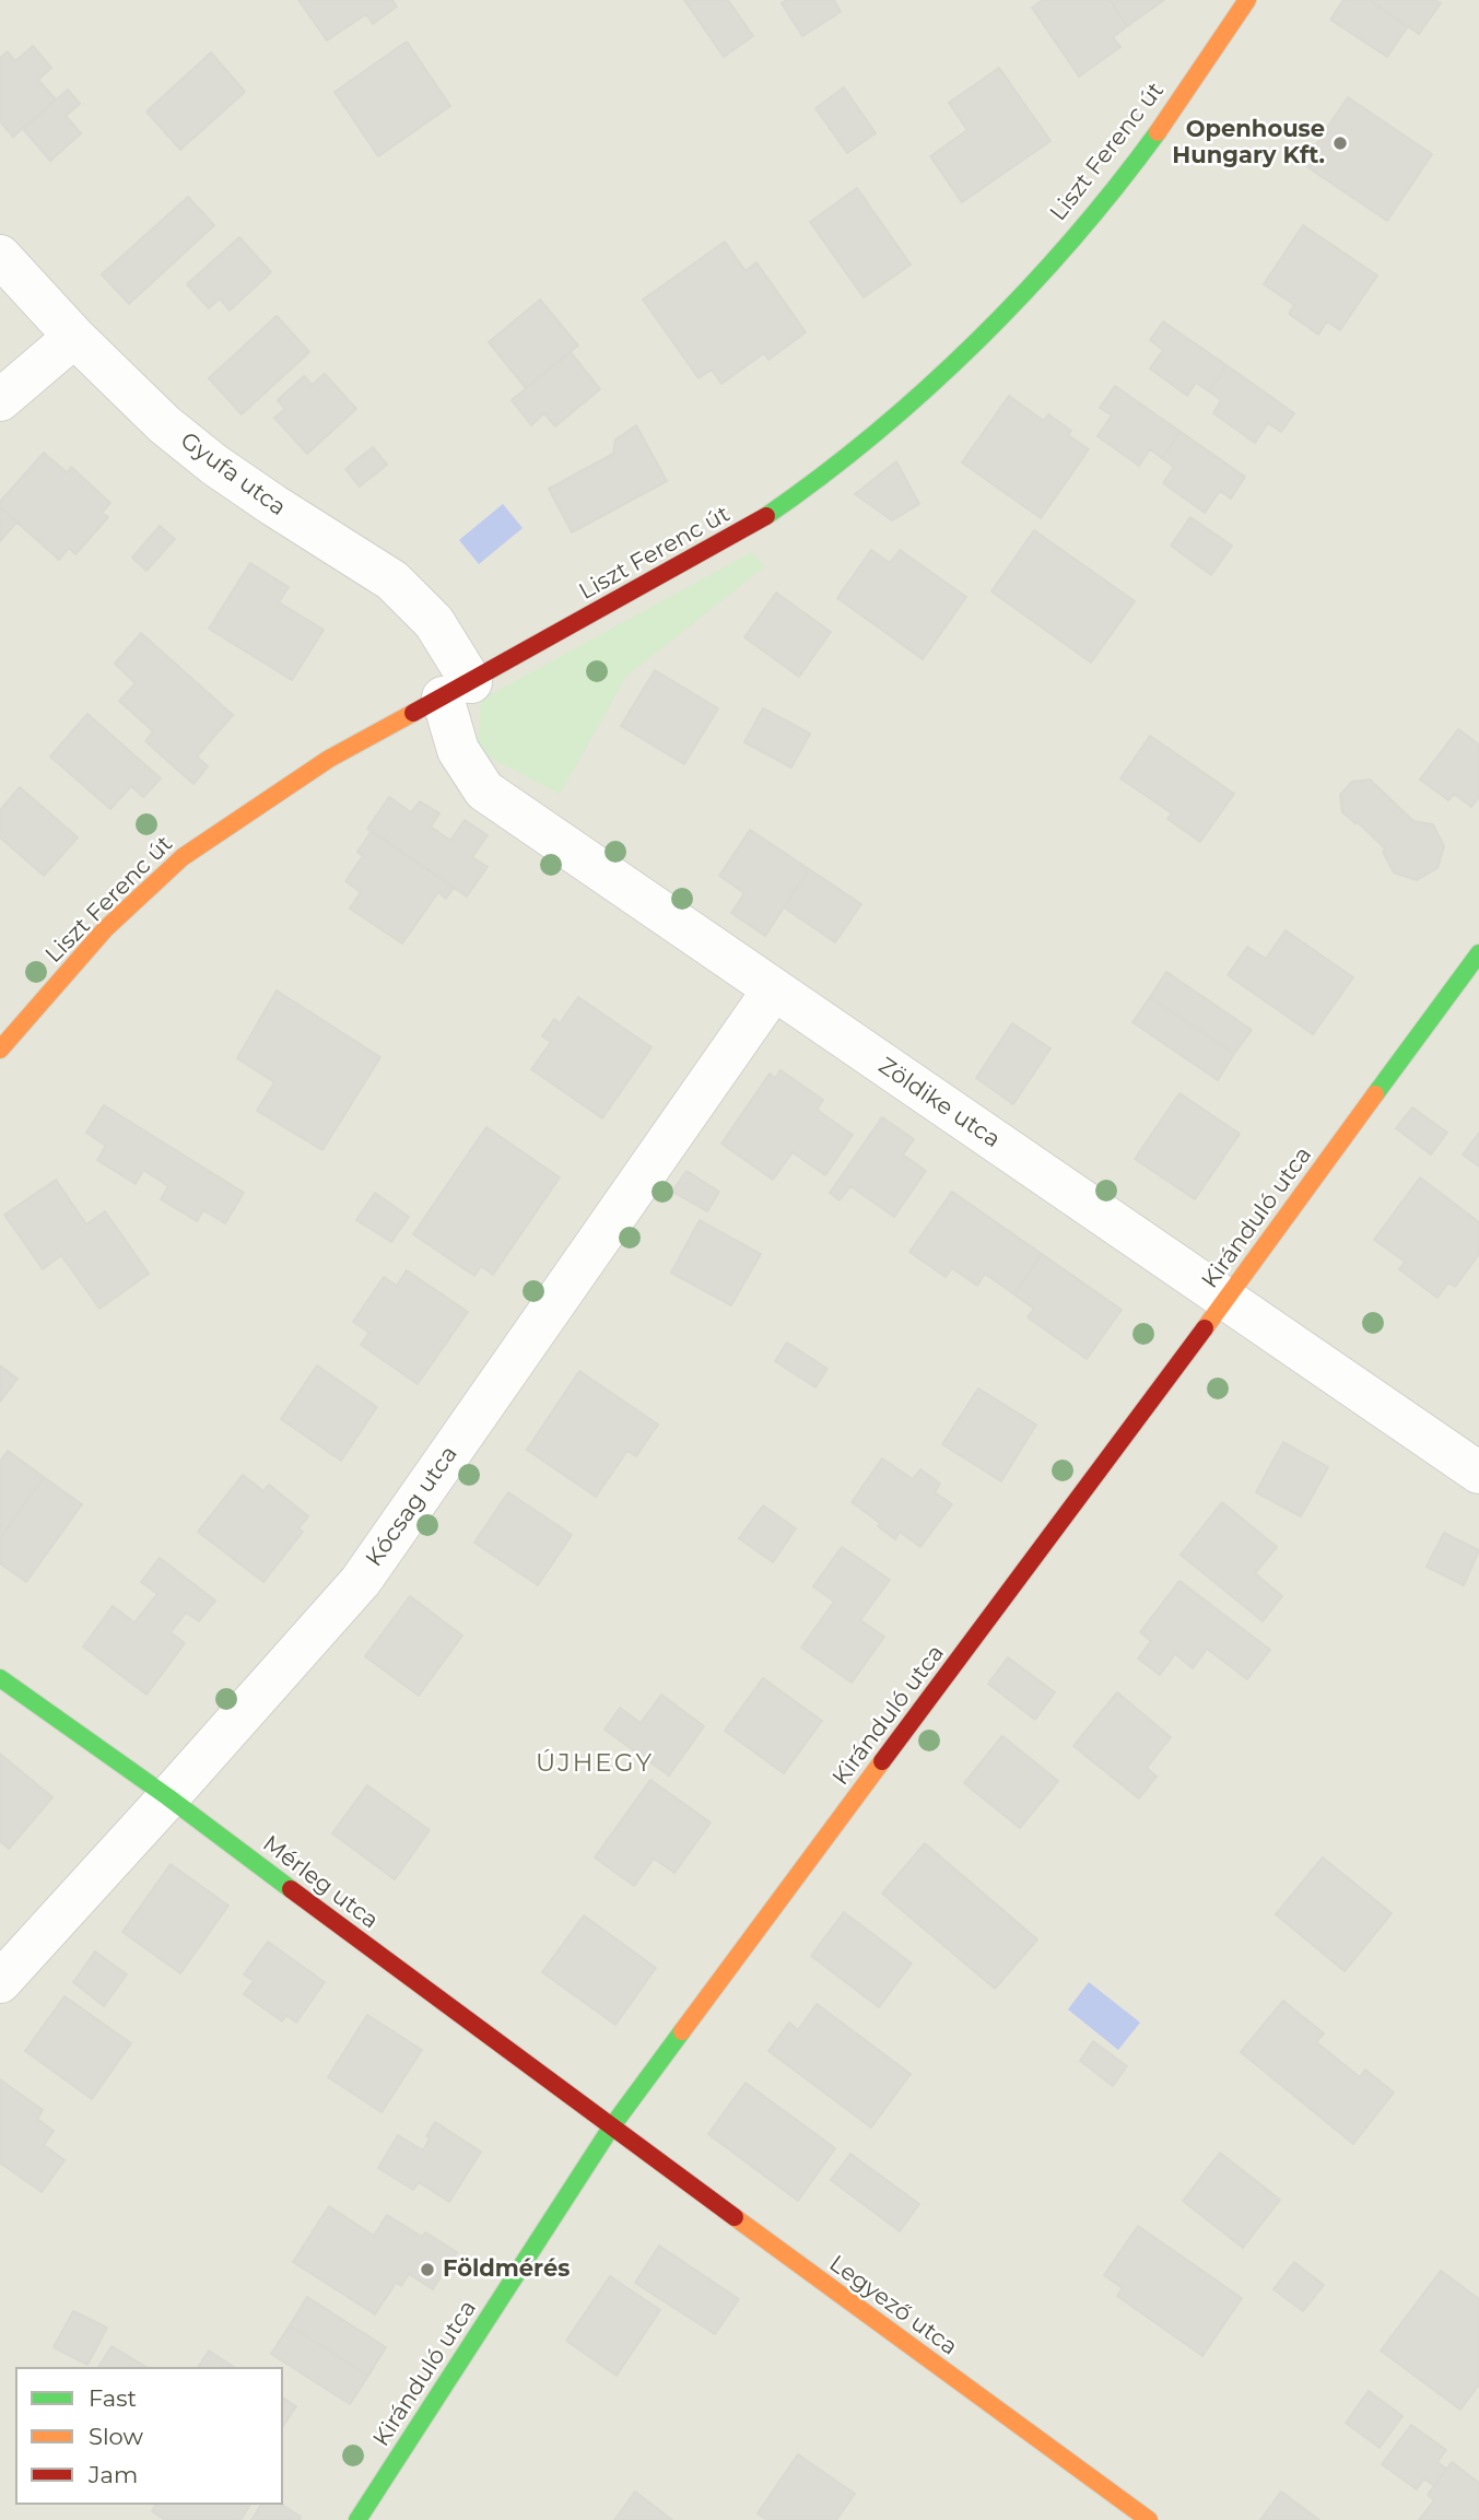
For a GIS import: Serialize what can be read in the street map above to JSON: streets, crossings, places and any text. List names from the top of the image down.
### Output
{
  "streets": {
    "street": [
      "Liszt Ferenc út",
      "Gyufa utca",
      "Zöldike utca",
      "Kiránduló utca",
      "Kócsag utca",
      "Mérleg utca",
      "Legyező utca"
    ]
  },
  "crossings": [
    ["Liszt Ferenc út", "Gyufa utca"],
    ["Liszt Ferenc út", "Zöldike utca"],
    ["Gyufa utca", "Zöldike utca"],
    ["Zöldike utca", "Kiránduló utca"],
    ["Zöldike utca", "Kócsag utca"],
    ["Kiránduló utca", "Mérleg utca"],
    ["Kiránduló utca", "Legyező utca"],
    ["Kócsag utca", "Mérleg utca"],
    ["Mérleg utca", "Legyező utca"]
  ],
  "districts": ["ÚJHEGY"],
  "places": ["Openhouse Hungary Kft.", "Földmérés"],
  "legend": ["Fast", "Slow", "Jam"]
}
